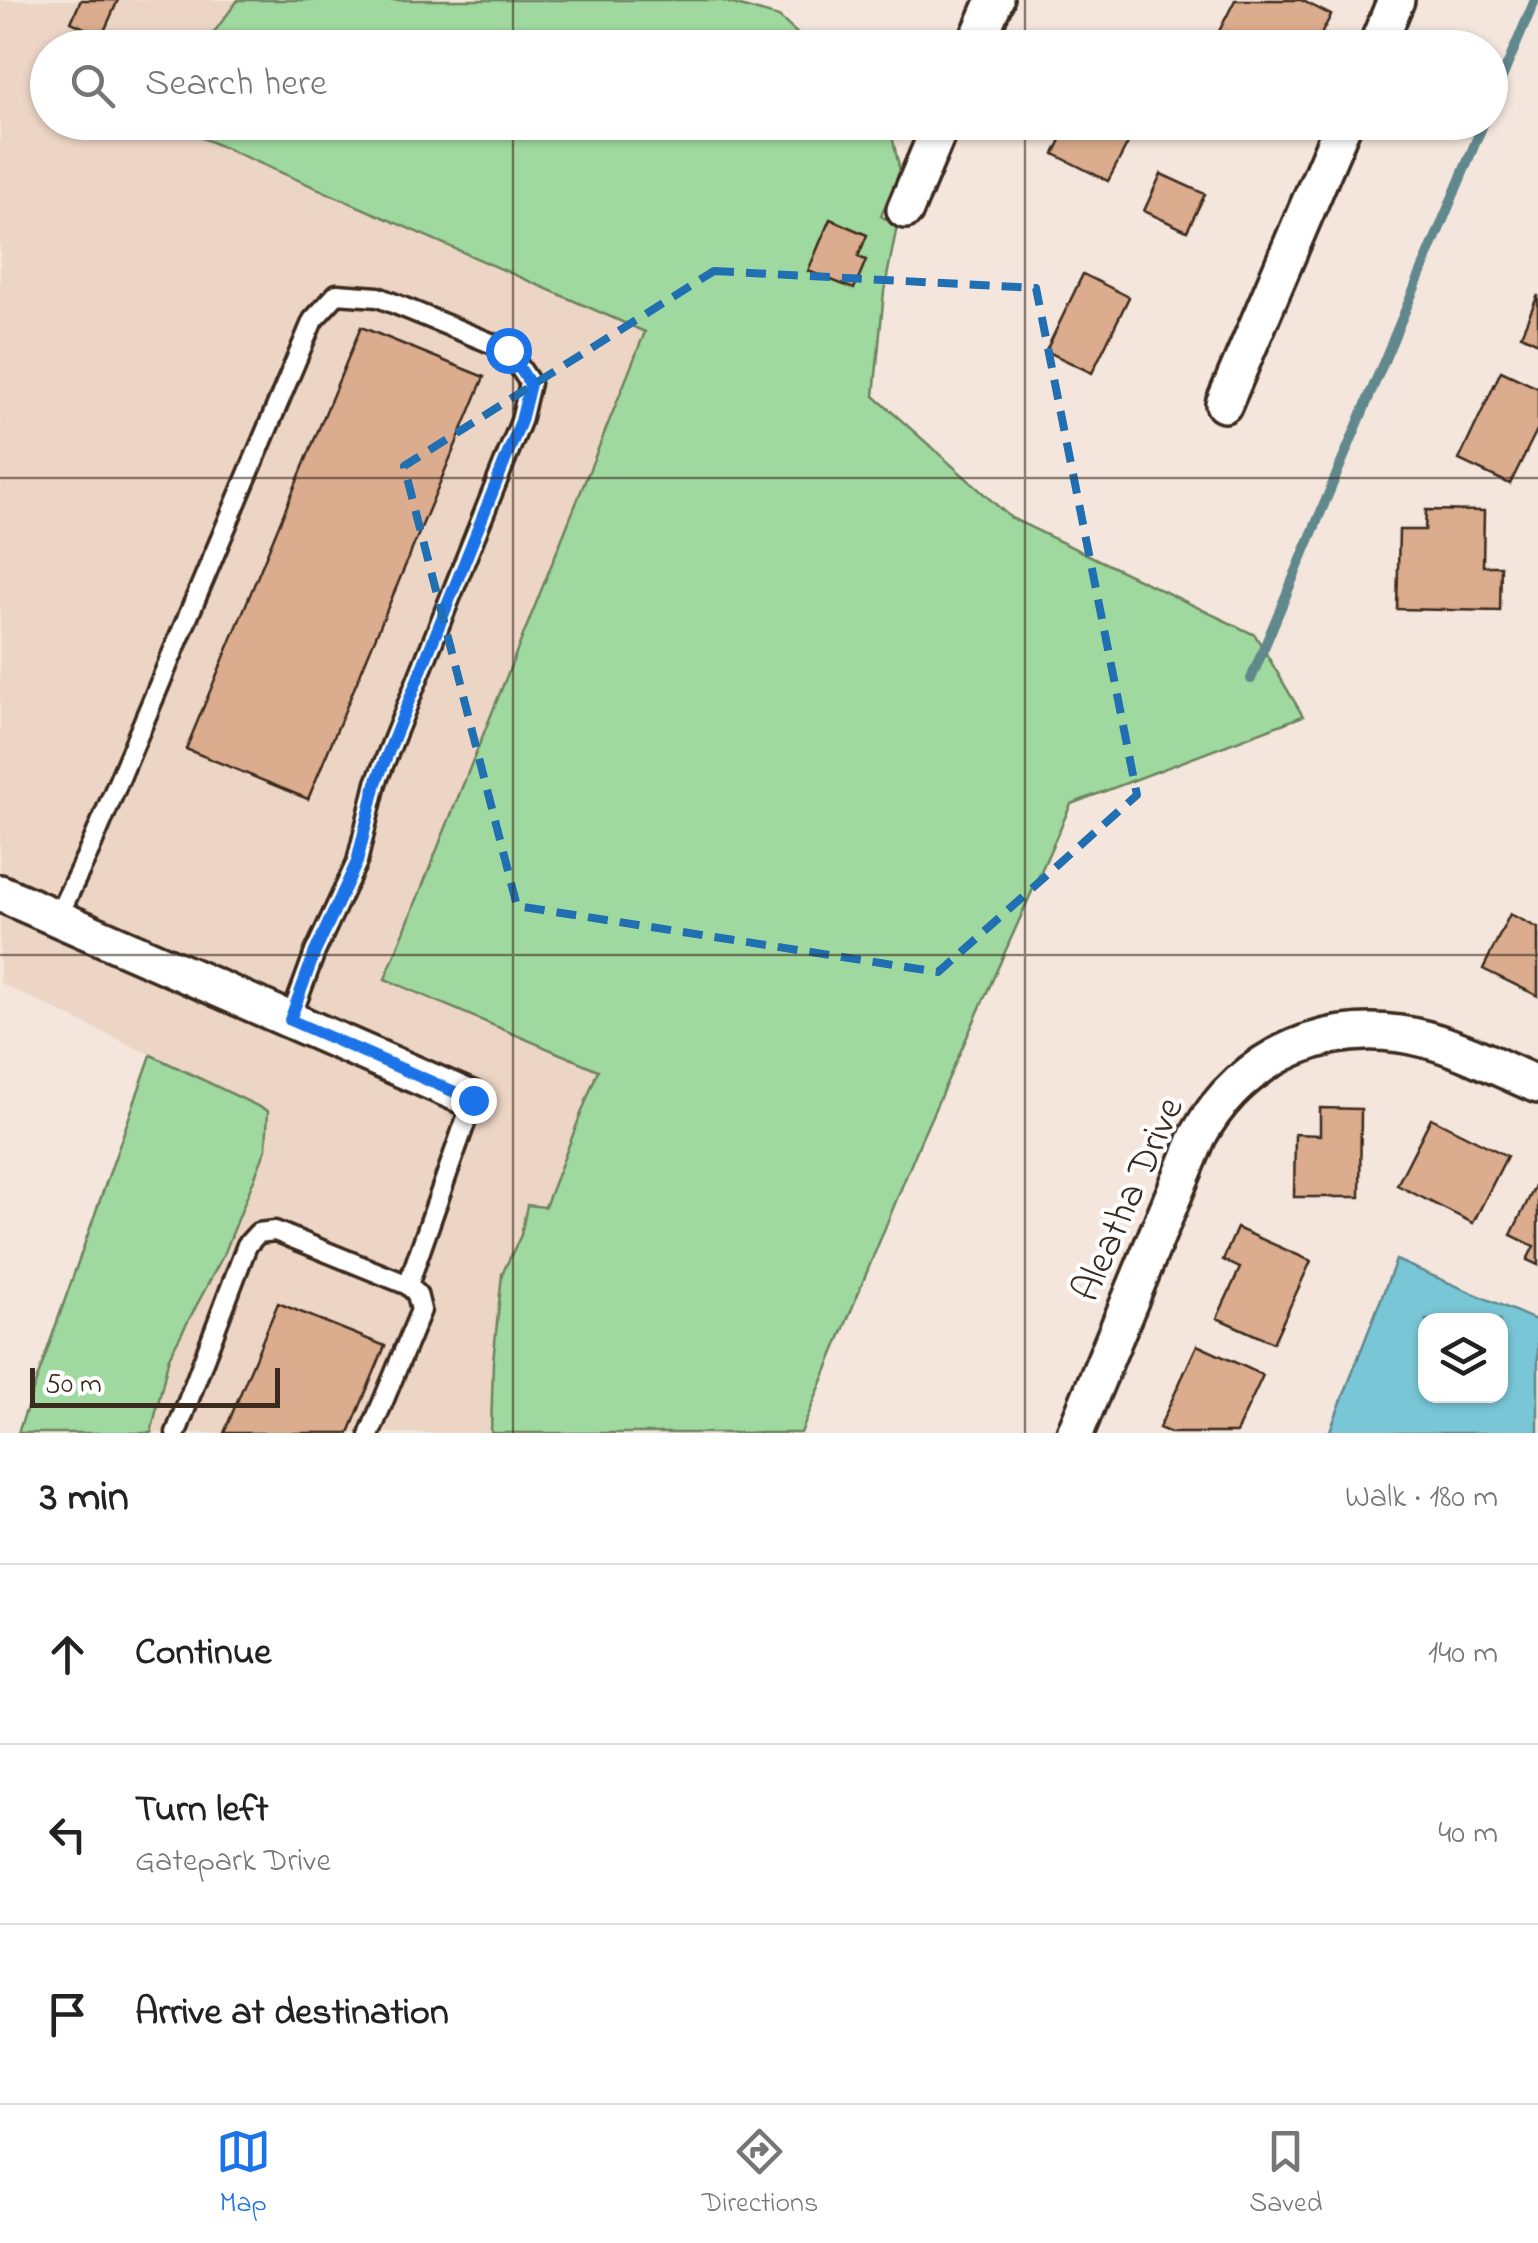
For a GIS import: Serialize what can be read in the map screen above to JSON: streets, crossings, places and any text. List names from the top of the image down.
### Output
{
  "streets": {
    "street": ["Aleatha Drive"]
  },
  "scale_bar": "50 m",
  "page": {
    "search": "Search here",
    "scale": "50 m",
    "heading": ["3 min", "Walk · 180 m"],
    "list": [
      ["Continue", "140 m"],
      ["Turn left", "Gatepark Drive", "40 m"],
      "Arrive at destination"
    ],
    "nav": ["Map", "Directions", "Saved"]
  }
}
